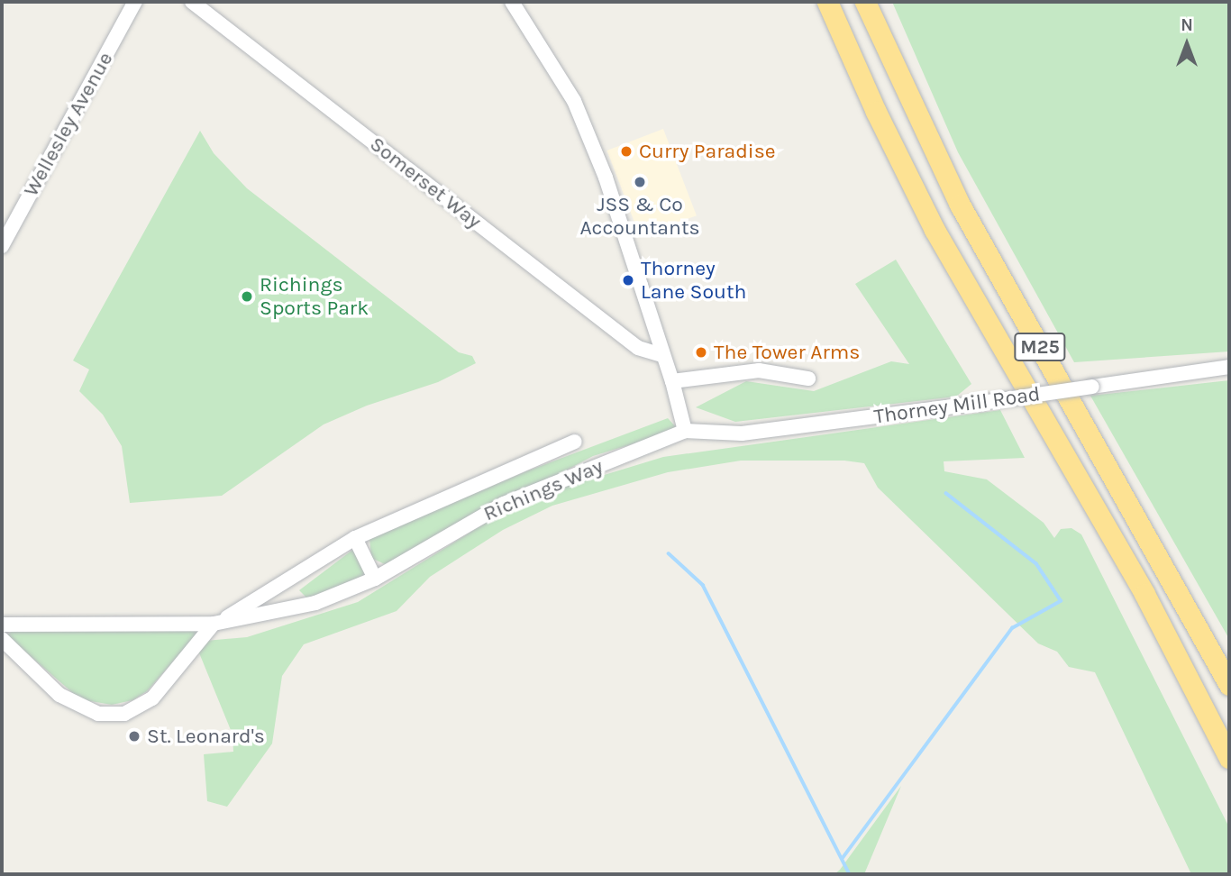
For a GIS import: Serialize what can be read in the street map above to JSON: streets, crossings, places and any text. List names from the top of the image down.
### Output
{
  "streets": {
    "highway": ["M25"],
    "street": [
      "Wellesley Avenue",
      "Somerset Way",
      "Thorney Mill Road",
      "Richings Way"
    ]
  },
  "crossings": [
    ["Thorney Mill Road", "Richings Way"]
  ],
  "places": [
    "Curry Paradise",
    "JSS & Co Accountants",
    "Thorney Lane South",
    "Richings Sports Park",
    "The Tower Arms",
    "St. Leonard's"
  ],
  "north": "top"
}
